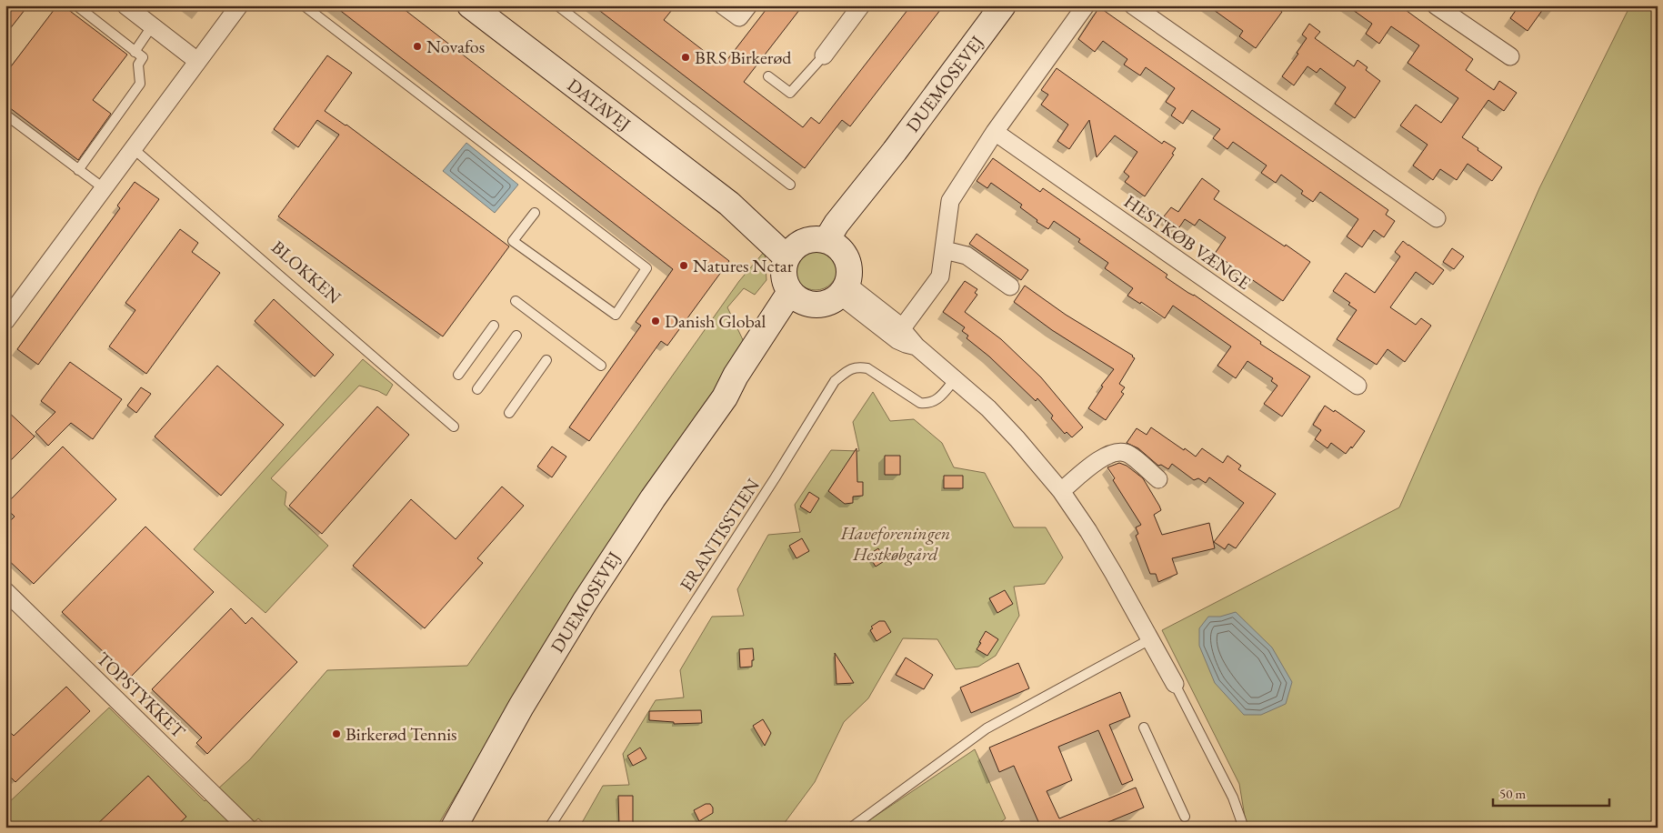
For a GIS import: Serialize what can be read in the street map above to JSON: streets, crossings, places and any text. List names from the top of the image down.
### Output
{
  "streets": {
    "street": [
      "DUEMOSEVEJ",
      "DATAVEJ",
      "HESTKØB VÆNGE",
      "TOPSTYKKET"
    ],
    "lane": ["BLOKKEN", "ERANTISSTIEN"]
  },
  "crossings": [
    ["DUEMOSEVEJ", "DATAVEJ"]
  ],
  "parks": ["Haveforeningen Hestkøbgård"],
  "places": [
    "Novafos",
    "BRS Birkerød",
    "Natures Nctar",
    "Danish Global",
    "Birkerød Tennis"
  ],
  "scale_bar": "50 m"
}
